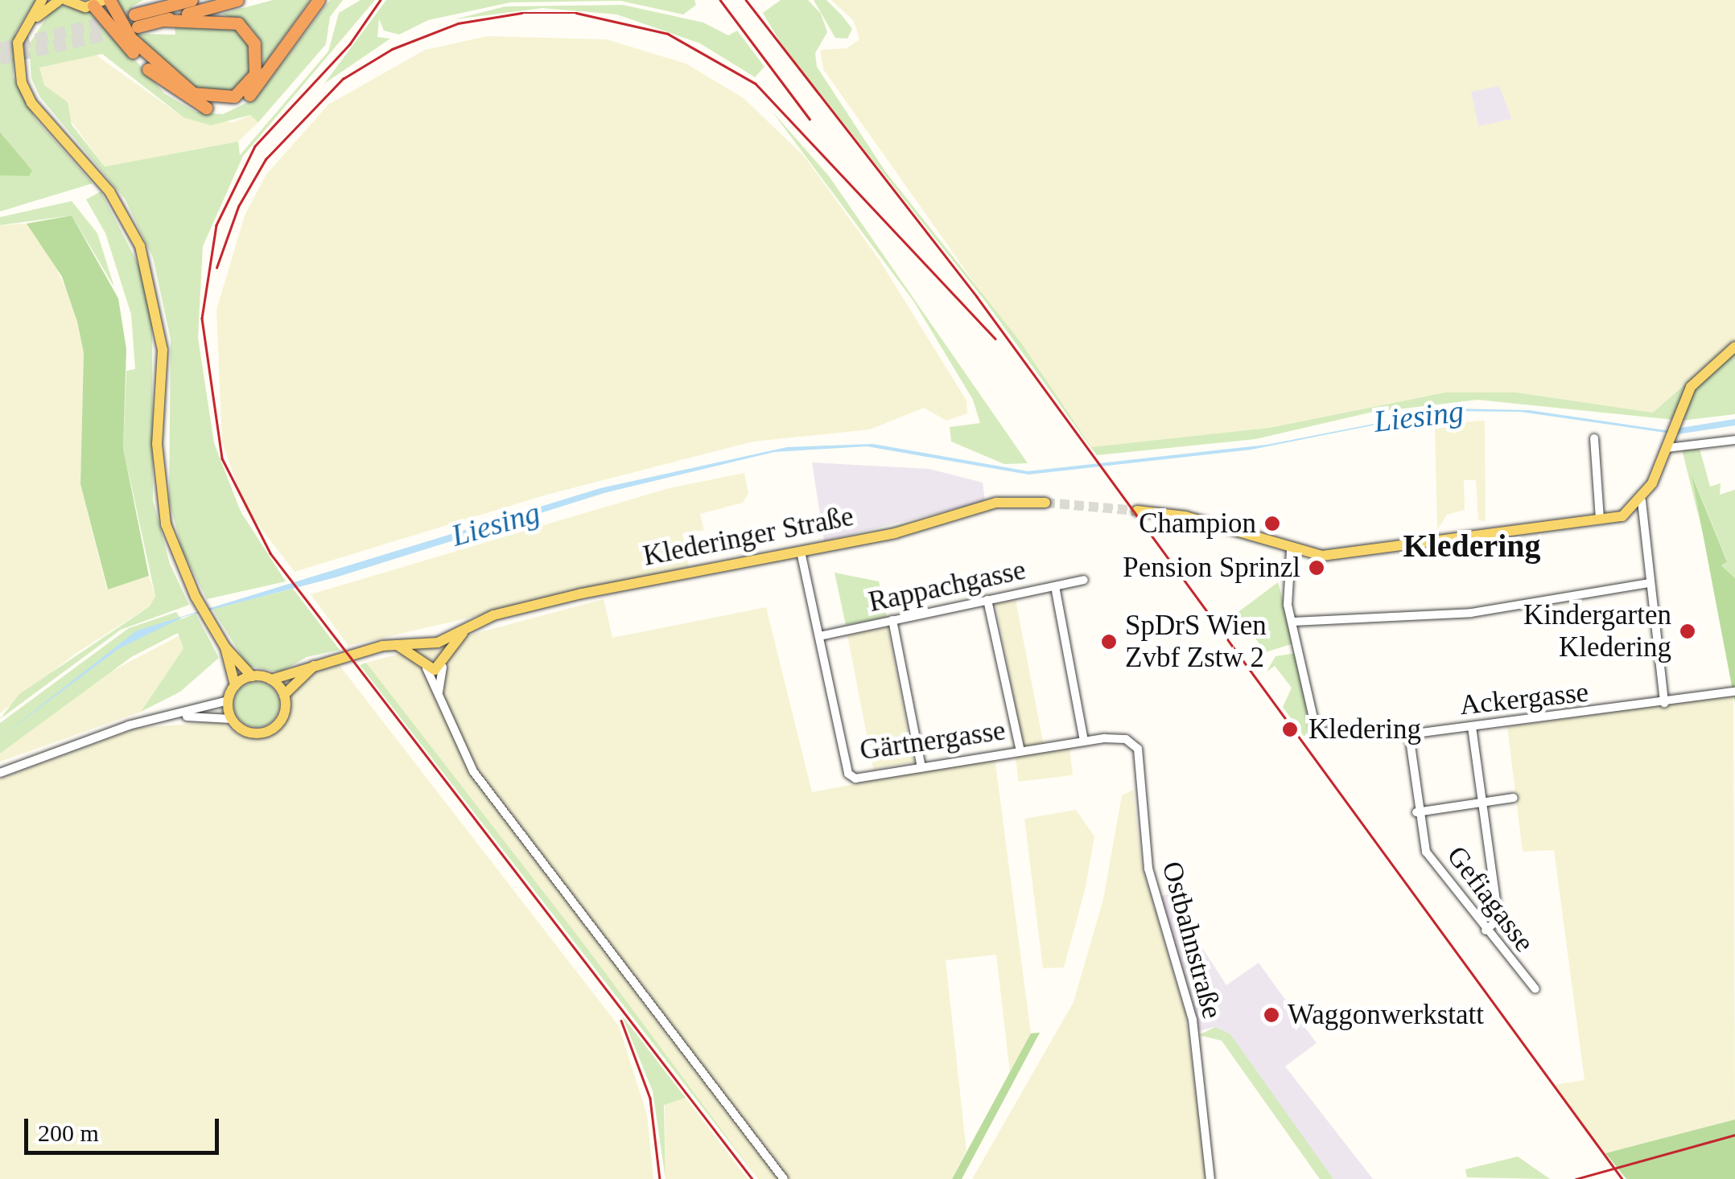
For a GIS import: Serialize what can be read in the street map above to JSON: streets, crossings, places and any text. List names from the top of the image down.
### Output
{
  "streets": {
    "main road": ["Klederinger Straße"],
    "street": [
      "Rappachgasse",
      "Ackergasse",
      "Gärtnergasse",
      "Gefiagasse",
      "Ostbahnstraße"
    ]
  },
  "crossings": [
    ["Klederinger Straße", "Gärtnergasse"],
    ["Rappachgasse", "Gärtnergasse"],
    ["Ackergasse", "Gefiagasse"],
    ["Gärtnergasse", "Ostbahnstraße"]
  ],
  "districts": ["Kledering"],
  "water": ["Liesing"],
  "places": [
    "Champion",
    "Pension Sprinzl",
    "Kindergarten Kledering",
    "SpDrS Wien Zvbf Zstw 2",
    "Kledering",
    "Waggonwerkstatt"
  ],
  "scale_bar": "200 m"
}
